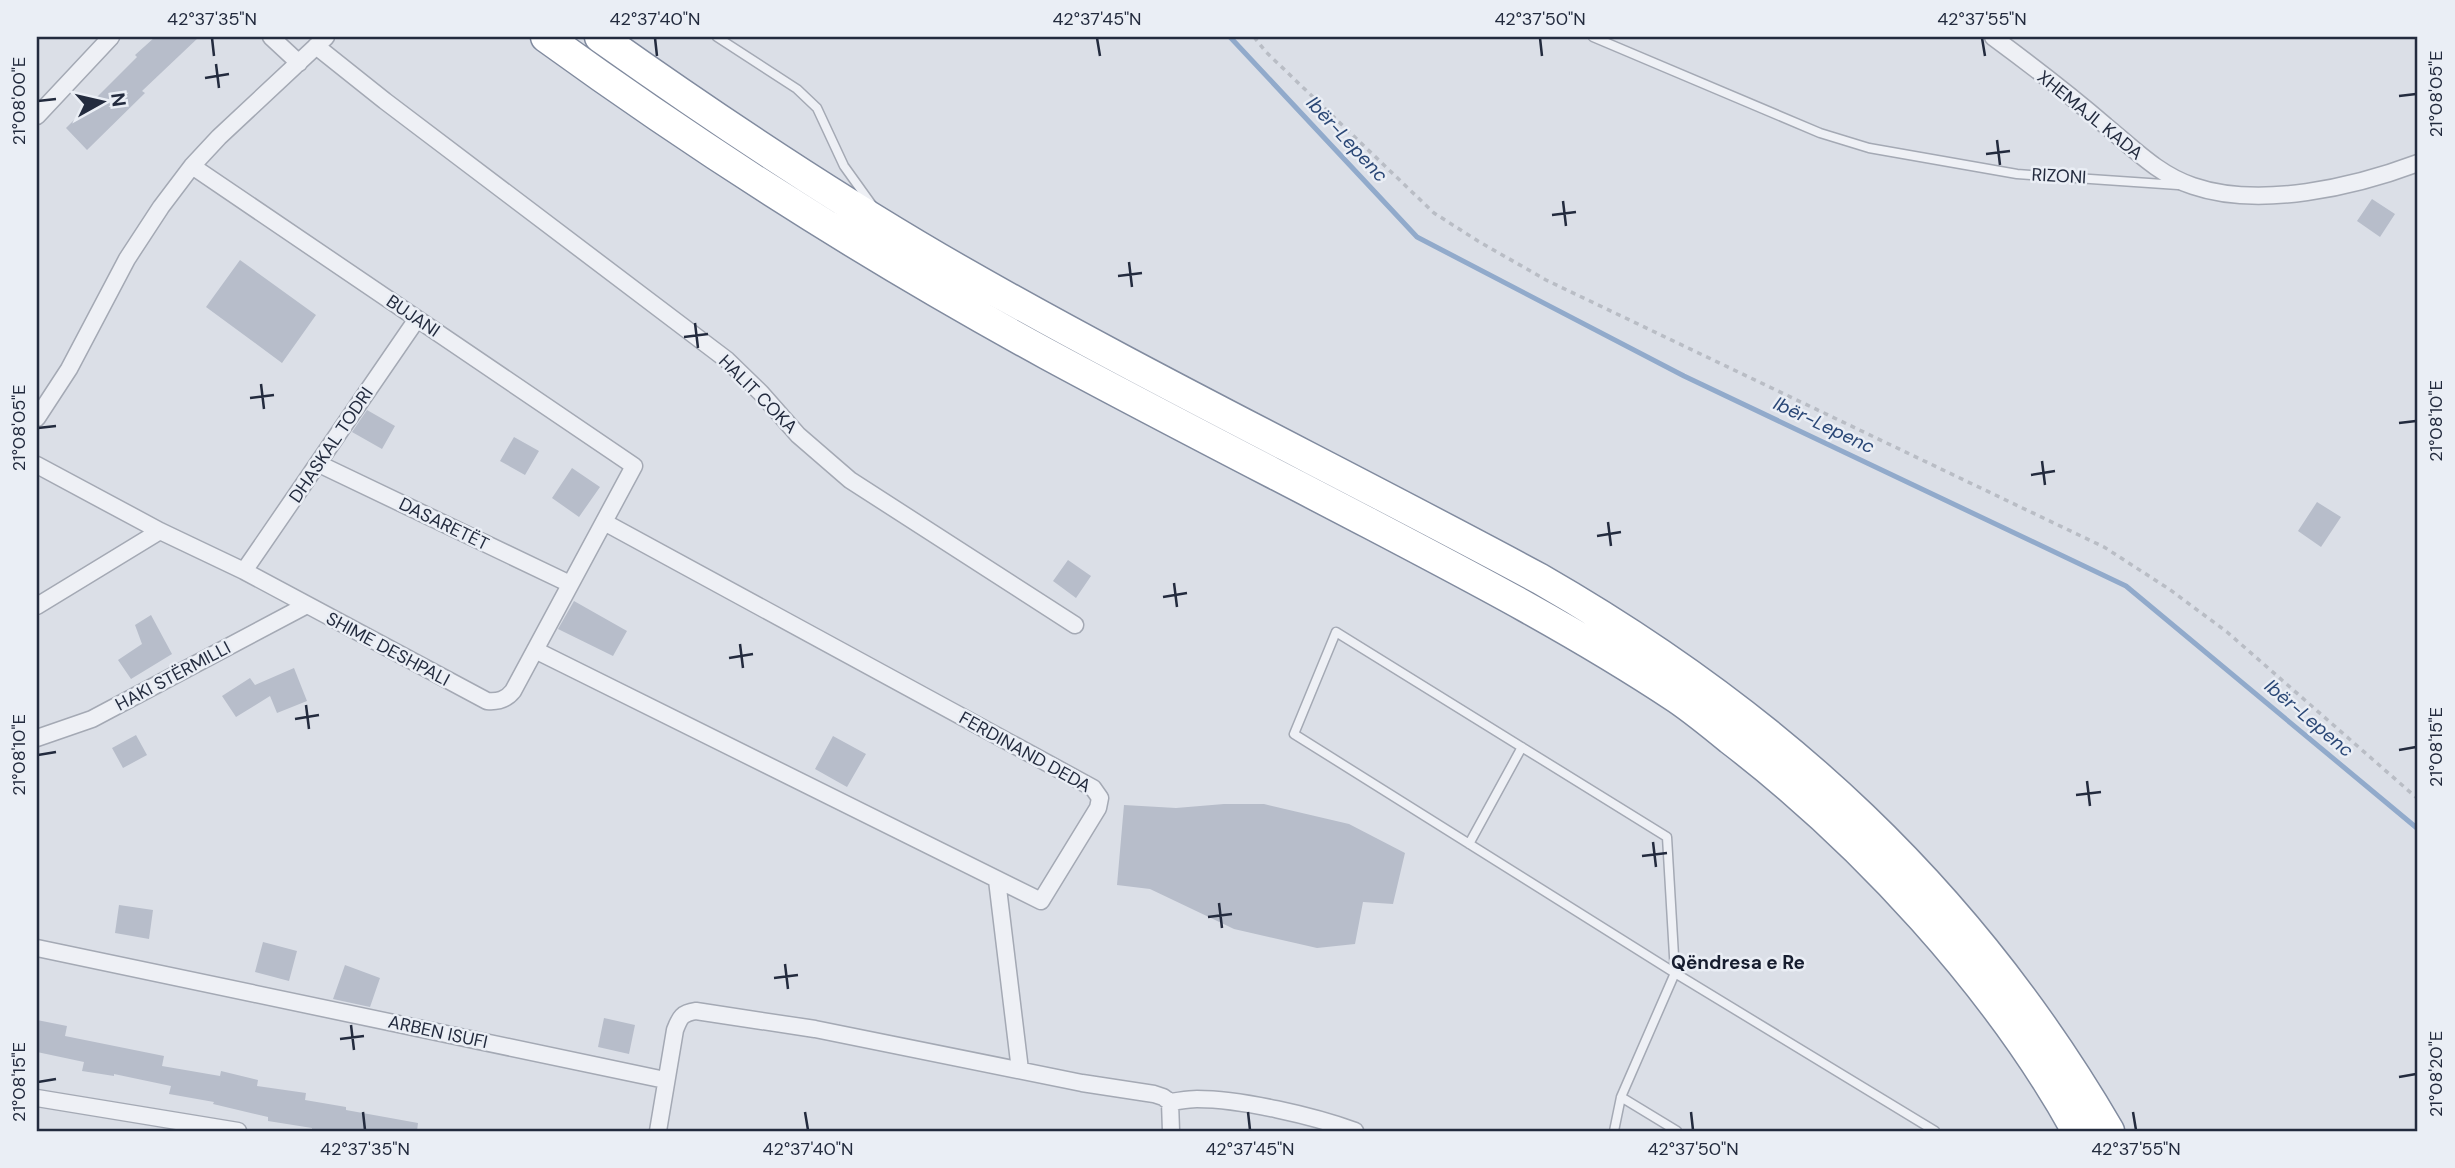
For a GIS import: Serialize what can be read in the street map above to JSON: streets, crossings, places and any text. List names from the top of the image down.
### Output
{
  "streets": {
    "street": [
      "XHEMAJL KADA",
      "RIZONI",
      "BUJANI",
      "HALIT COKA",
      "DHASKAL TODRI",
      "DASARETËT",
      "SHIME DESHPALI",
      "HAKI STËRMILLI",
      "FERDINAND DEDA",
      "ARBEN ISUFI"
    ]
  },
  "crossings": [
    ["XHEMAJL KADA", "RIZONI"],
    ["BUJANI", "DHASKAL TODRI"],
    ["BUJANI", "SHIME DESHPALI"],
    ["DHASKAL TODRI", "DASARETËT"],
    ["DHASKAL TODRI", "SHIME DESHPALI"],
    ["DASARETËT", "SHIME DESHPALI"],
    ["SHIME DESHPALI", "HAKI STËRMILLI"],
    ["SHIME DESHPALI", "FERDINAND DEDA"]
  ],
  "districts": ["Qëndresa e Re"],
  "water": ["Ibër-Lepenc"],
  "north": "right",
  "coordinates": [
    "42°37'35\"N",
    "42°37'40\"N",
    "42°37'45\"N",
    "42°37'50\"N",
    "42°37'55\"N",
    "21°08'05\"E",
    "21°08'00\"E",
    "21°08'10\"E",
    "21°08'15\"E",
    "21°08'20\"E"
  ]
}
